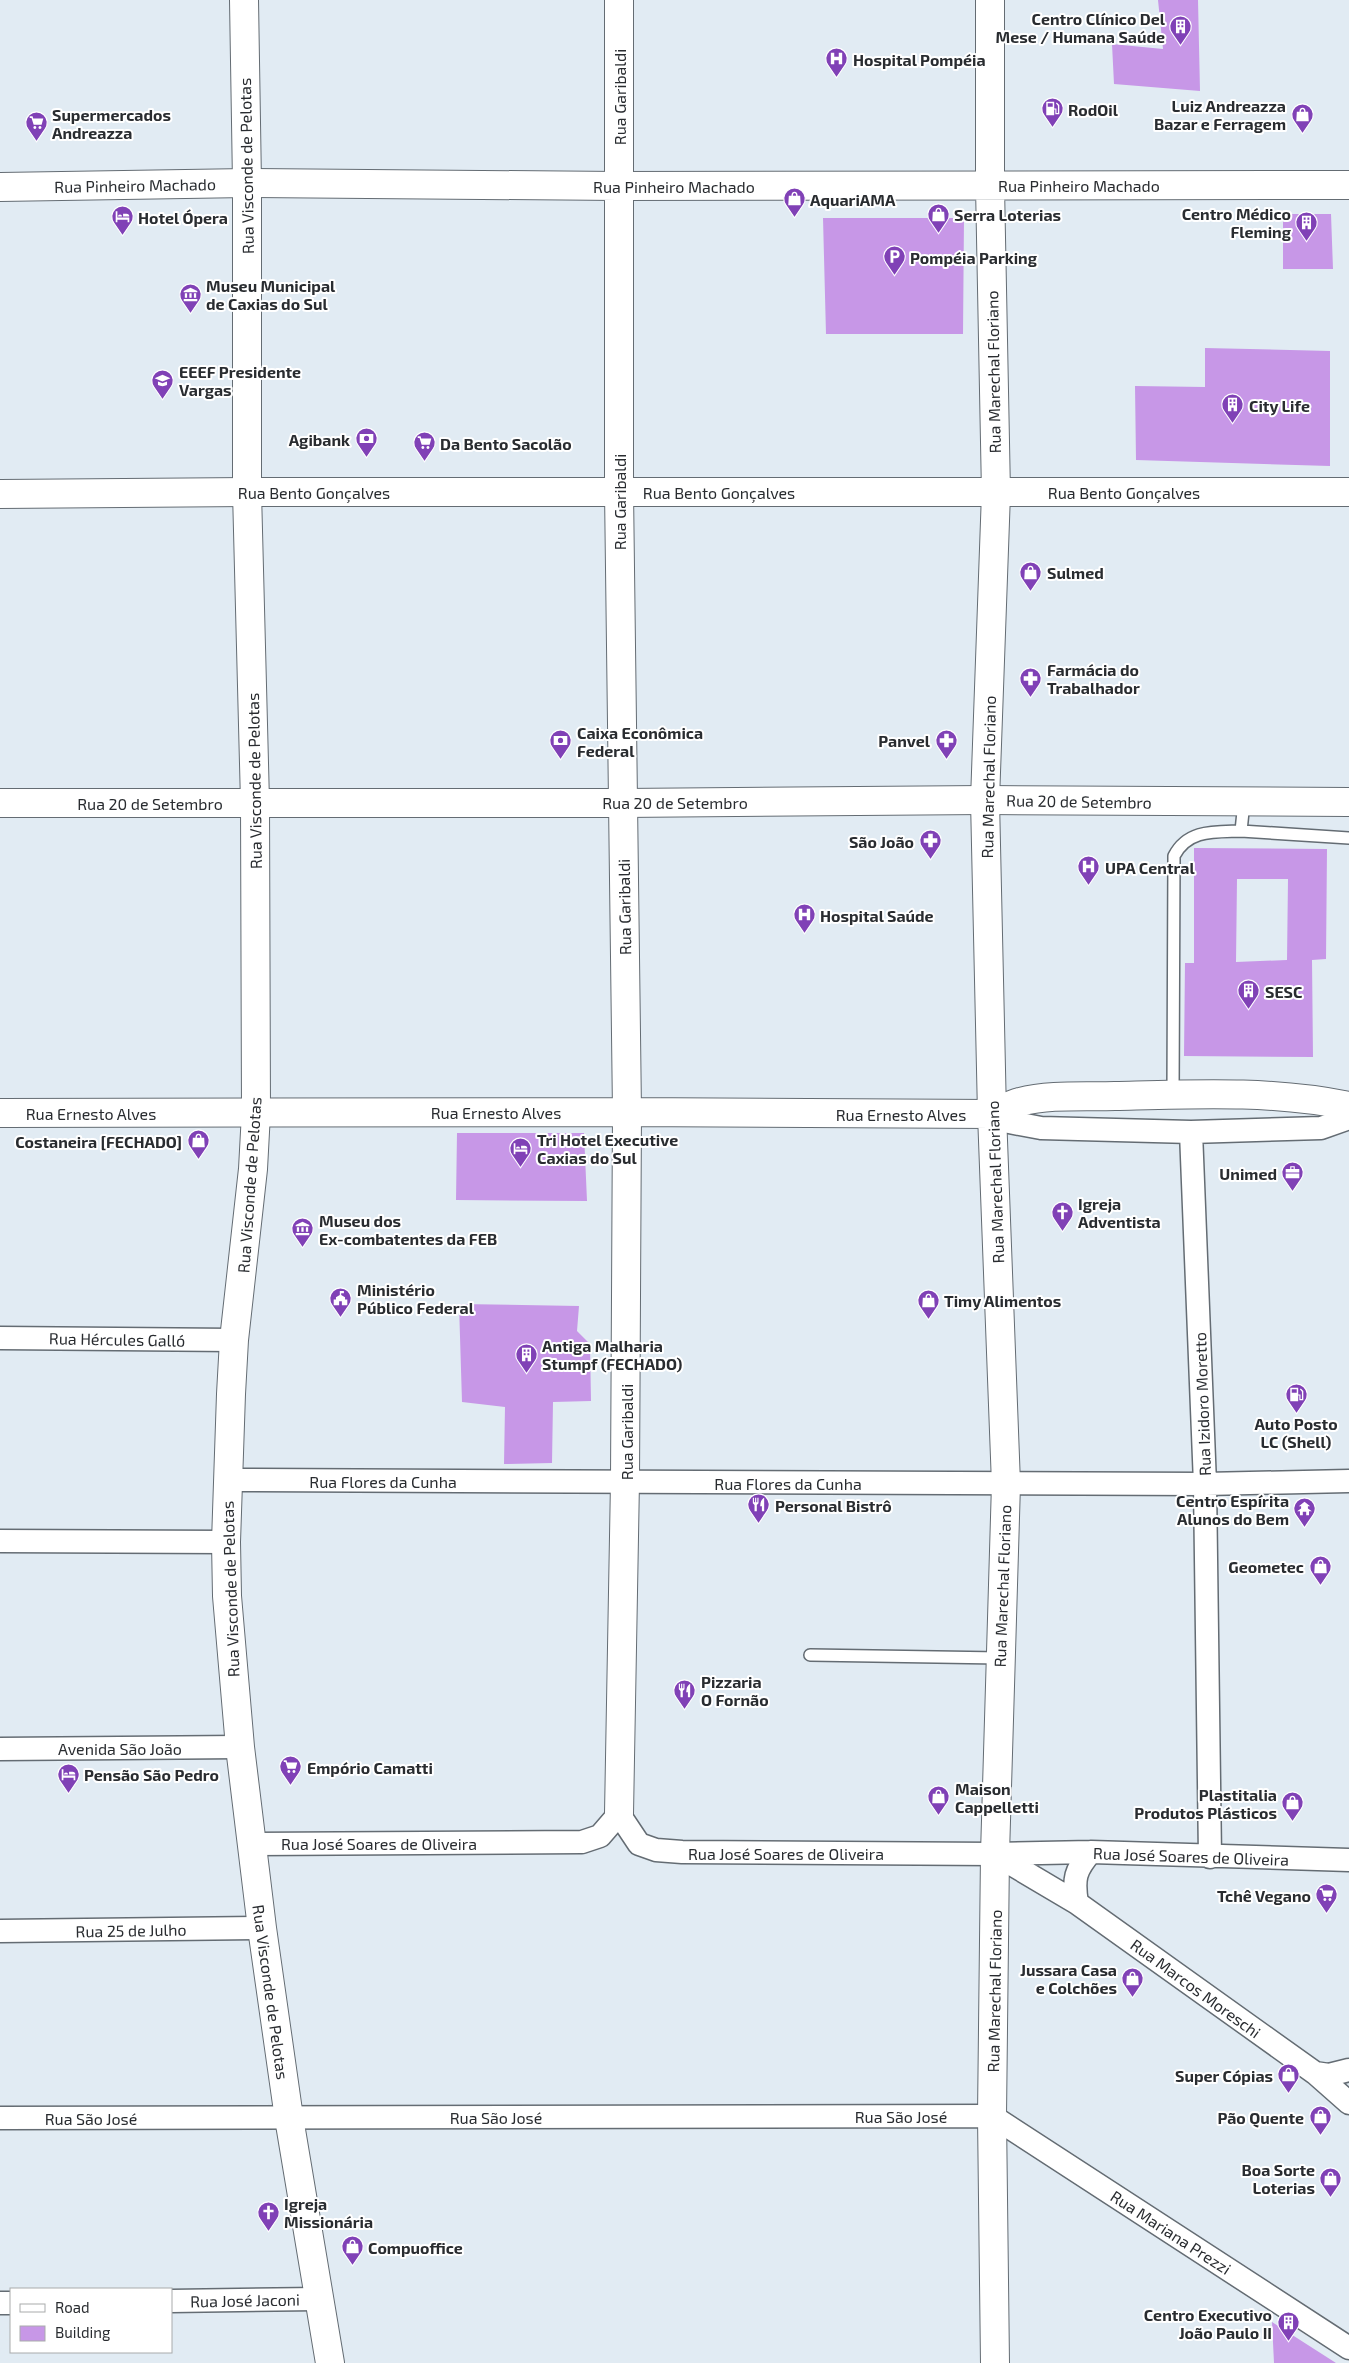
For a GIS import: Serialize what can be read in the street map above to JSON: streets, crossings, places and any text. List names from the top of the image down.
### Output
{
  "streets": {
    "street": [
      "Rua Garibaldi",
      "Rua Visconde de Pelotas",
      "Rua Pinheiro Machado",
      "Rua Marechal Floriano",
      "Rua Bento Gonçalves",
      "Rua 20 de Setembro",
      "Rua Ernesto Alves",
      "Rua Hércules Galló",
      "Rua Izidoro Moretto",
      "Rua Flores da Cunha",
      "Avenida São João",
      "Rua José Soares de Oliveira",
      "Rua 25 de Julho",
      "Rua Marcos Moreschi",
      "Rua São José",
      "Rua Mariana Prezzi",
      "Rua José Jaconi"
    ]
  },
  "crossings": [
    ["Rua Garibaldi", "Rua Pinheiro Machado"],
    ["Rua Garibaldi", "Rua Bento Gonçalves"],
    ["Rua Garibaldi", "Rua 20 de Setembro"],
    ["Rua Garibaldi", "Rua Ernesto Alves"],
    ["Rua Garibaldi", "Rua Flores da Cunha"],
    ["Rua Garibaldi", "Rua José Soares de Oliveira"],
    ["Rua Visconde de Pelotas", "Rua Pinheiro Machado"],
    ["Rua Visconde de Pelotas", "Rua Bento Gonçalves"],
    ["Rua Visconde de Pelotas", "Rua 20 de Setembro"],
    ["Rua Visconde de Pelotas", "Rua Ernesto Alves"],
    ["Rua Visconde de Pelotas", "Rua Hércules Galló"],
    ["Rua Visconde de Pelotas", "Rua Flores da Cunha"],
    ["Rua Visconde de Pelotas", "Avenida São João"],
    ["Rua Visconde de Pelotas", "Rua José Soares de Oliveira"],
    ["Rua Visconde de Pelotas", "Rua 25 de Julho"],
    ["Rua Visconde de Pelotas", "Rua São José"],
    ["Rua Visconde de Pelotas", "Rua José Jaconi"],
    ["Rua Pinheiro Machado", "Rua Marechal Floriano"],
    ["Rua Marechal Floriano", "Rua Bento Gonçalves"],
    ["Rua Marechal Floriano", "Rua 20 de Setembro"],
    ["Rua Marechal Floriano", "Rua Ernesto Alves"],
    ["Rua Marechal Floriano", "Rua Flores da Cunha"],
    ["Rua Marechal Floriano", "Rua José Soares de Oliveira"],
    ["Rua Marechal Floriano", "Rua Marcos Moreschi"],
    ["Rua Marechal Floriano", "Rua São José"],
    ["Rua Marechal Floriano", "Rua Mariana Prezzi"],
    ["Rua Ernesto Alves", "Rua Izidoro Moretto"],
    ["Rua Izidoro Moretto", "Rua Flores da Cunha"],
    ["Rua Izidoro Moretto", "Rua José Soares de Oliveira"],
    ["Rua José Soares de Oliveira", "Rua Marcos Moreschi"],
    ["Rua São José", "Rua Mariana Prezzi"]
  ],
  "places": {
    "building": [
      "Centro Clínico Del Mese / Humana Saúde",
      "Centro Médico Fleming",
      "City Life",
      "SESC",
      "Antiga Malharia Stumpf (FECHADO)",
      "Centro Executivo João Paulo II"
    ],
    "hospital": ["Hospital Pompéia", "UPA Central", "Hospital Saúde"],
    "fuel station": ["RodOil", "Auto Posto LC (Shell)"],
    "shop": [
      "Luiz Andreazza Bazar e Ferragem",
      "AquariAMA",
      "Serra Loterias",
      "Sulmed",
      "Costaneira [FECHADO]",
      "Timy Alimentos",
      "Geometec",
      "Maison Cappelletti",
      "Plastitalia Produtos Plásticos",
      "Jussara Casa e Colchões",
      "Super Cópias",
      "Pão Quente",
      "Boa Sorte Loterias",
      "Compuoffice"
    ],
    "supermarket": [
      "Supermercados Andreazza",
      "Da Bento Sacolão",
      "Empório Camatti",
      "Tchê Vegano"
    ],
    "hotel": ["Hotel Ópera", "Tri Hotel Executive Caxias do Sul", "Pensão São Pedro"],
    "parking": ["Pompéia Parking"],
    "museum": ["Museu Municipal de Caxias do Sul", "Museu dos Ex-combatentes da FEB"],
    "school or university": ["EEEF Presidente Vargas"],
    "bank": ["Agibank", "Caixa Econômica Federal"],
    "pharmacy": ["Farmácia do Trabalhador", "Panvel", "São João"],
    "office": ["Unimed"],
    "church": ["Igreja Adventista", "Igreja Missionária"],
    "public building": ["Ministério Público Federal"],
    "restaurant": ["Personal Bistrô", "Pizzaria O Fornão"],
    "temple": ["Centro Espírita Alunos do Bem"]
  },
  "legend": ["Road", "Building"]
}
